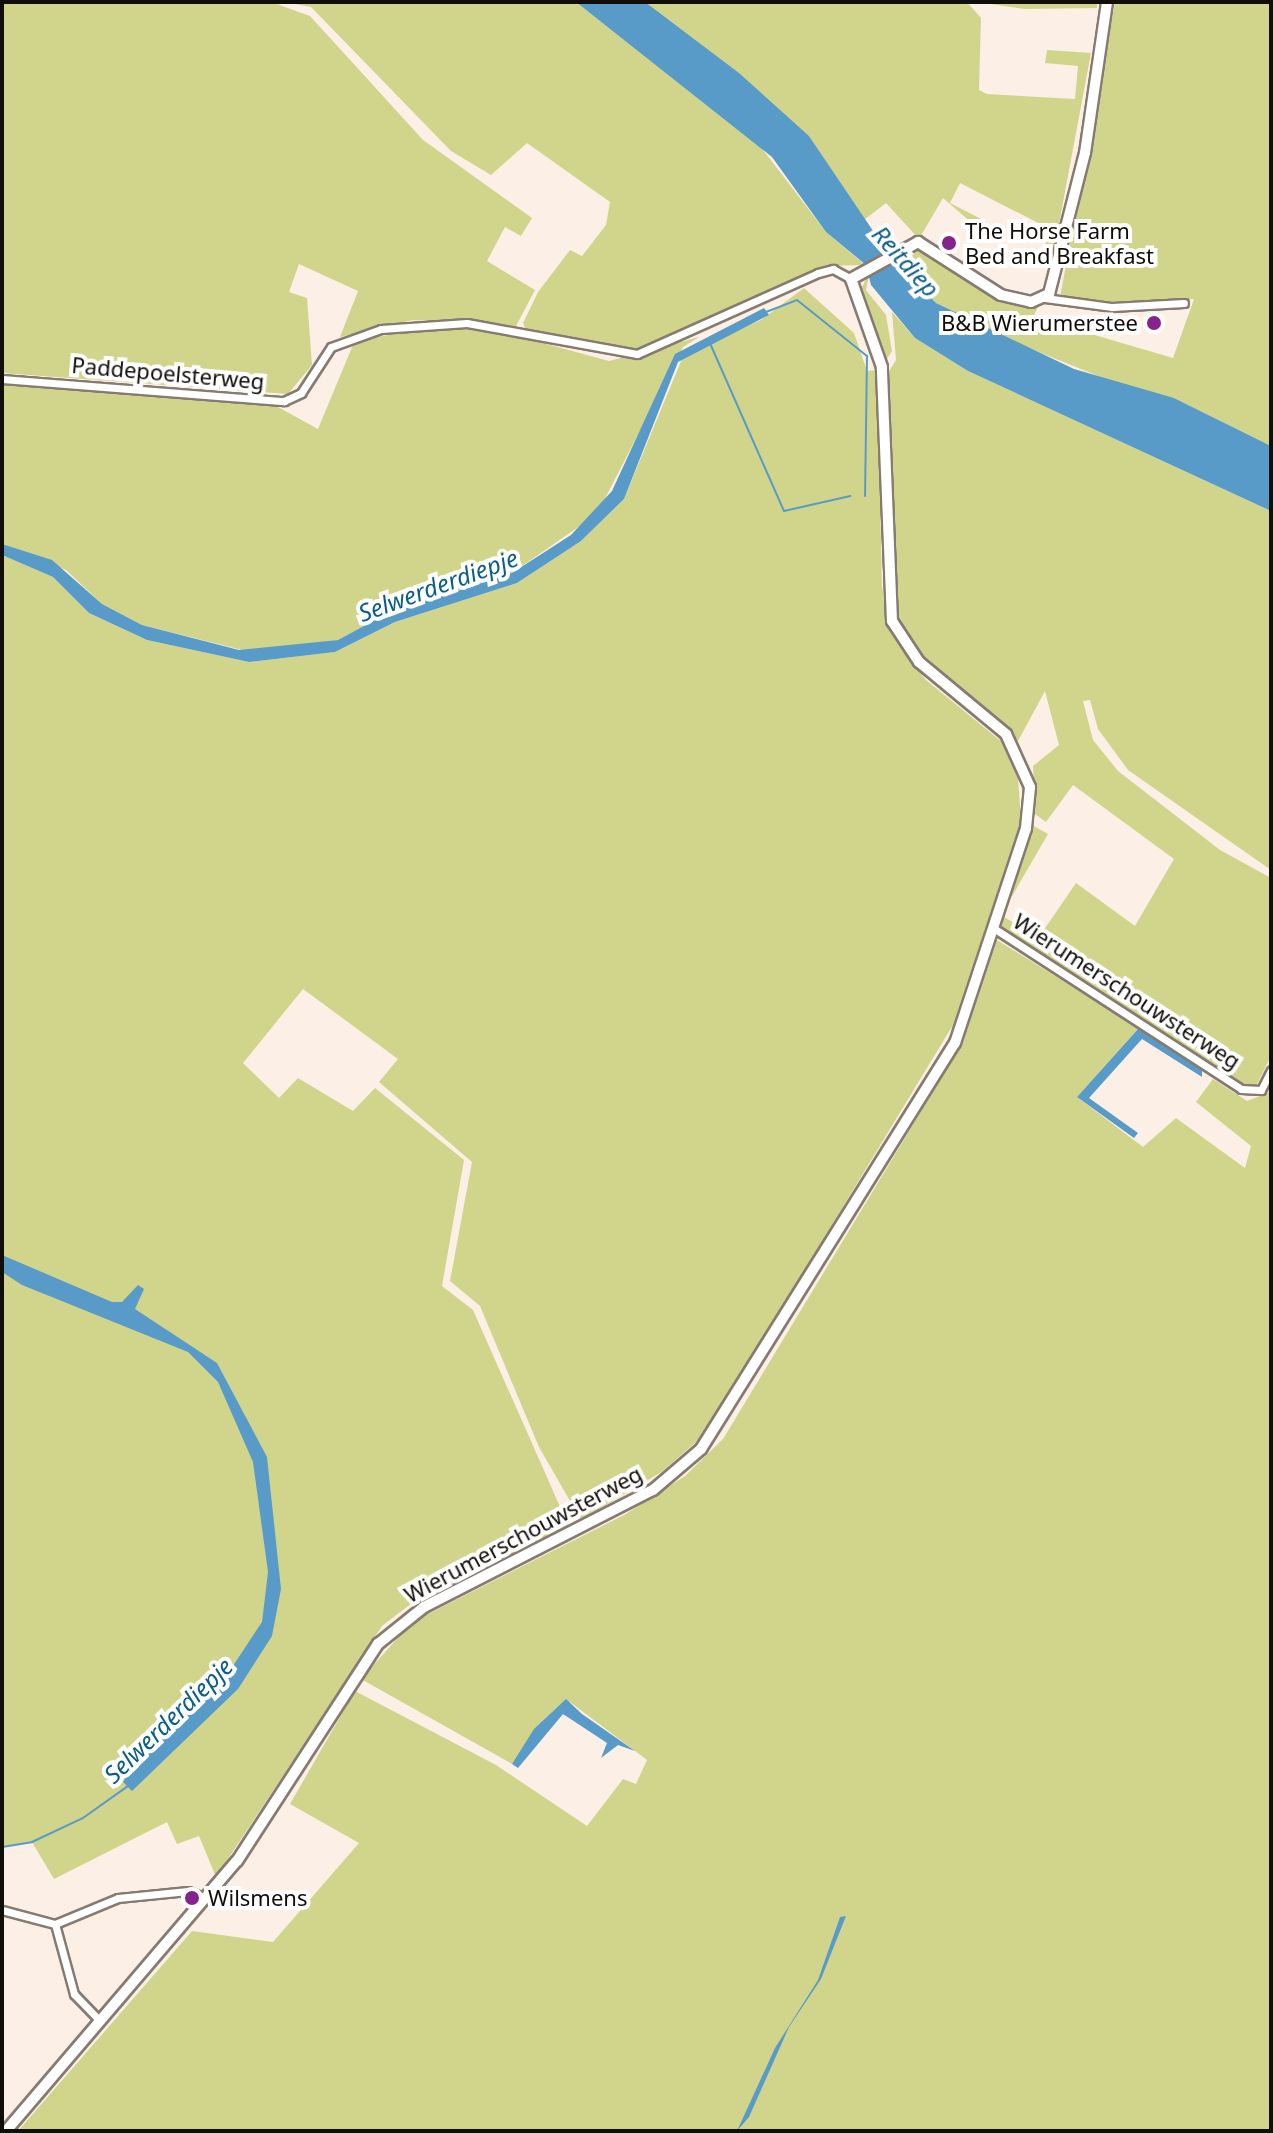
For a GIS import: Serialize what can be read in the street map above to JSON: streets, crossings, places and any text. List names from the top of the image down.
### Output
{
  "streets": {
    "street": ["Paddepoelsterweg", "Wierumerschouwsterweg"]
  },
  "crossings": [
    ["Paddepoelsterweg", "Wierumerschouwsterweg"]
  ],
  "water": ["Reitdiep", "Selwerderdiepje"],
  "places": ["The Horse Farm Bed and Breakfast", "B&B Wierumerstee", "Wilsmens"]
}
